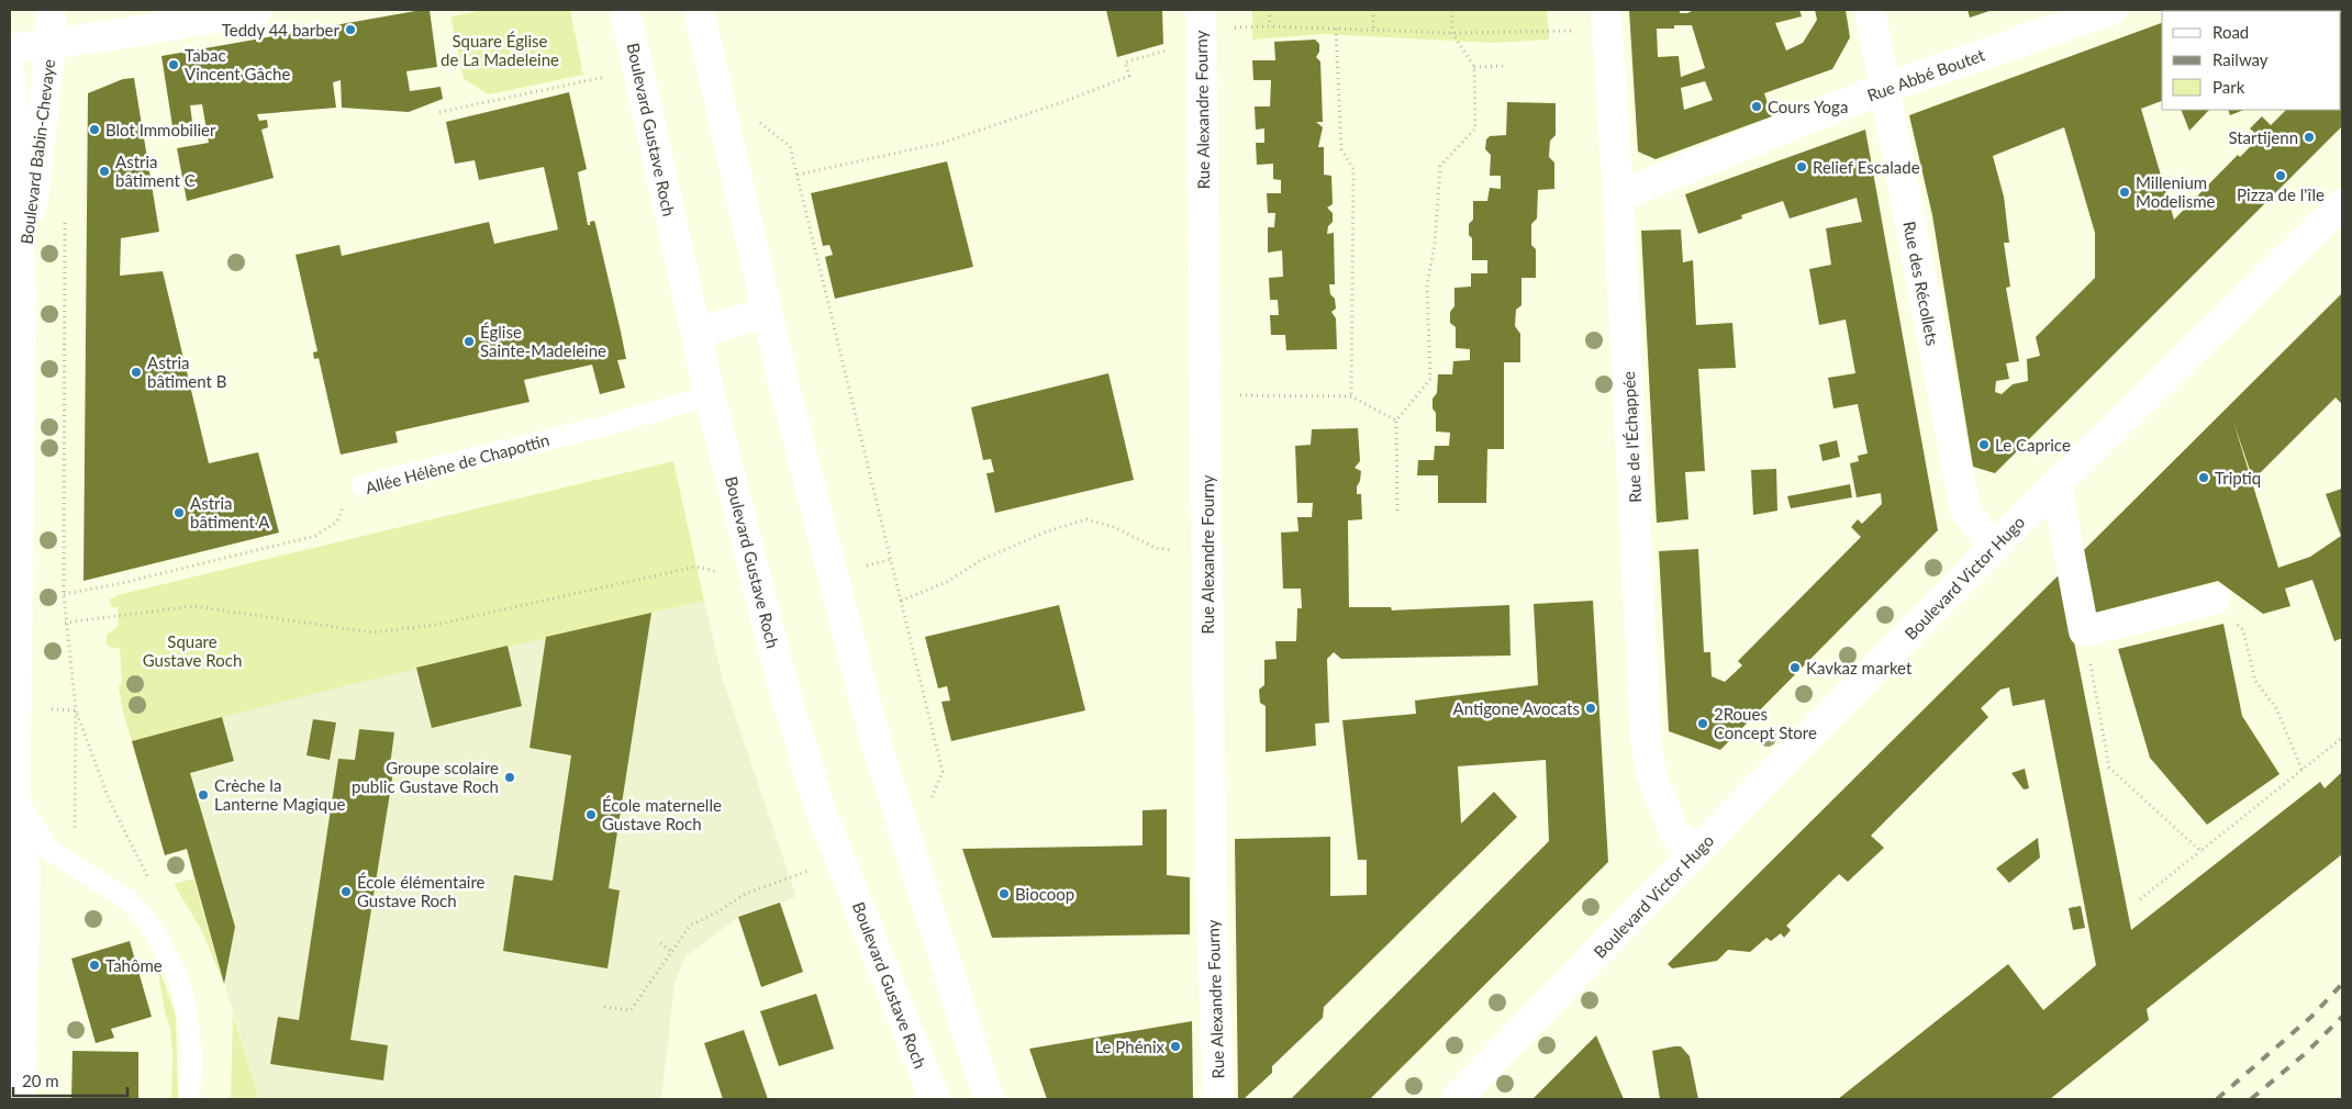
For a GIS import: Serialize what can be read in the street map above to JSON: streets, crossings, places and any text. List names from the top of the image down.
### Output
{
  "streets": {
    "main road": [
      "Rue Abbé Boutet",
      "Rue Alexandre Fourny",
      "Boulevard Gustave Roch",
      "Boulevard Babin-Chevaye",
      "Rue des Récollets",
      "Rue de l'Échappée",
      "Boulevard Victor Hugo"
    ],
    "lane": ["Allée Hélène de Chapottin"]
  },
  "crossings": [
    ["Rue Abbé Boutet", "Rue des Récollets"],
    ["Rue Abbé Boutet", "Rue de l'Échappée"],
    ["Boulevard Gustave Roch", "Allée Hélène de Chapottin"],
    ["Rue des Récollets", "Boulevard Victor Hugo"],
    ["Rue de l'Échappée", "Boulevard Victor Hugo"]
  ],
  "parks": ["Square Église de La Madeleine", "Square Gustave Roch"],
  "places": [
    "Teddy 44 barber",
    "Tabac Vincent Gâche",
    "Cours Yoga",
    "Blot Immobilier",
    "Startijenn",
    "Relief Escalade",
    "Astria bâtiment C",
    "Pizza de l'île",
    "Millenium Modelisme",
    "Église Sainte-Madeleine",
    "Astria bâtiment B",
    "Le Caprice",
    "Triptiq",
    "Astria bâtiment A",
    "Kavkaz market",
    "Antigone Avocats",
    "2Roues Concept Store",
    "Groupe scolaire public Gustave Roch",
    "Crèche la Lanterne Magique",
    "École maternelle Gustave Roch",
    "École élémentaire Gustave Roch",
    "Biocoop",
    "Tahôme",
    "Le Phénix"
  ],
  "legend": ["Road", "Railway", "Park"],
  "scale_bar": "20 m"
}
